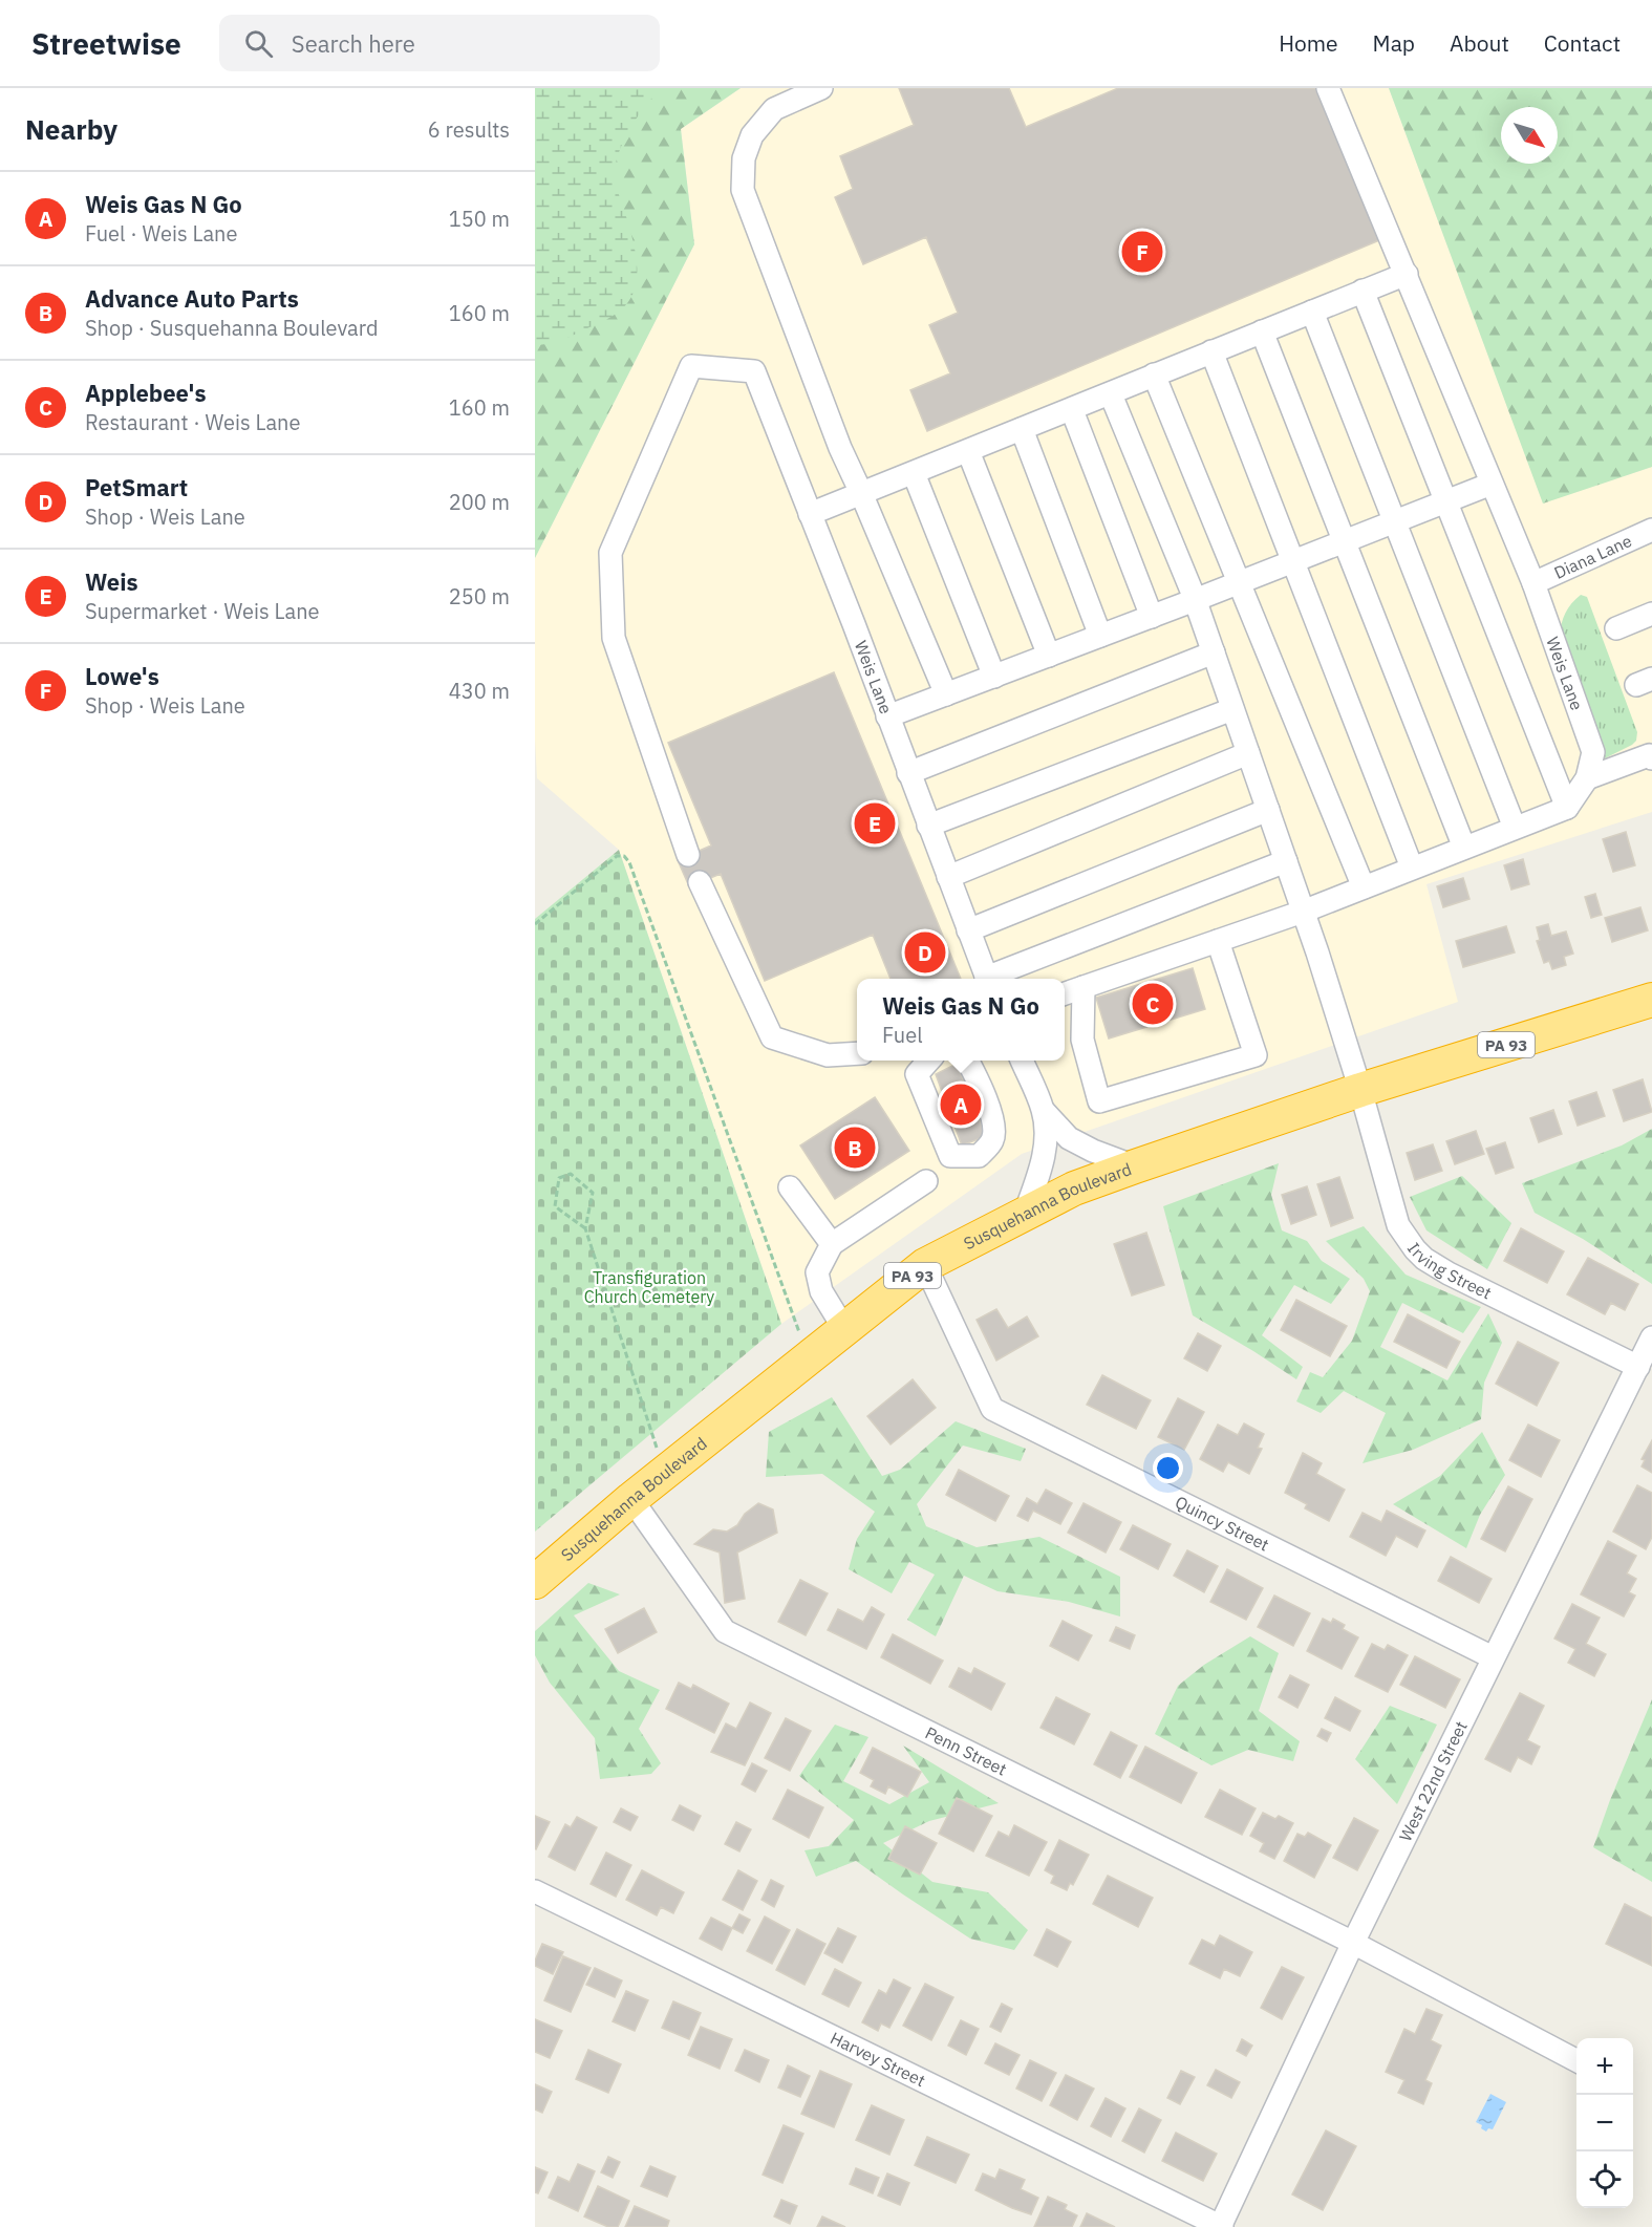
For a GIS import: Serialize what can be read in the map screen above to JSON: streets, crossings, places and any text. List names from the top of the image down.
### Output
{
  "streets": {
    "highway": ["PA 93", "Susquehanna Boulevard"],
    "street": [
      "Diana Lane",
      "Weis Lane",
      "Irving Street",
      "Quincy Street",
      "Penn Street",
      "West 22nd Street",
      "Harvey Street"
    ]
  },
  "crossings": [
    ["Diana Lane", "Weis Lane"],
    ["Susquehanna Boulevard", "Irving Street"],
    ["Susquehanna Boulevard", "Quincy Street"],
    ["Susquehanna Boulevard", "Penn Street"],
    ["Irving Street", "West 22nd Street"],
    ["Quincy Street", "West 22nd Street"],
    ["Penn Street", "West 22nd Street"],
    ["West 22nd Street", "Harvey Street"]
  ],
  "parks": ["Transfiguration Church Cemetery"],
  "north": "bottom right",
  "page": {
    "header": "Streetwise",
    "search": "Search here",
    "nav": [
      "Home",
      "Map",
      "About",
      "Contact"
    ],
    "heading": ["Nearby", "6 results"],
    "list": [
      {
        "mark": "A",
        "name": "Weis Gas N Go",
        "note": "Fuel · Weis Lane",
        "value": "150 m"
      },
      {
        "mark": "B",
        "name": "Advance Auto Parts",
        "note": "Shop · Susquehanna Boulevard",
        "value": "160 m"
      },
      {
        "mark": "C",
        "name": "Applebee's",
        "note": "Restaurant · Weis Lane",
        "value": "160 m"
      },
      {
        "mark": "D",
        "name": "PetSmart",
        "note": "Shop · Weis Lane",
        "value": "200 m"
      },
      {
        "mark": "E",
        "name": "Weis",
        "note": "Supermarket · Weis Lane",
        "value": "250 m"
      },
      {
        "mark": "F",
        "name": "Lowe's",
        "note": "Shop · Weis Lane",
        "value": "430 m"
      }
    ],
    "pins": [
      "F",
      "E",
      "D",
      "C",
      "A",
      "B"
    ],
    "popup": ["Weis Gas N Go", "Fuel"],
    "map_buttons": ["+", "−"]
  }
}
